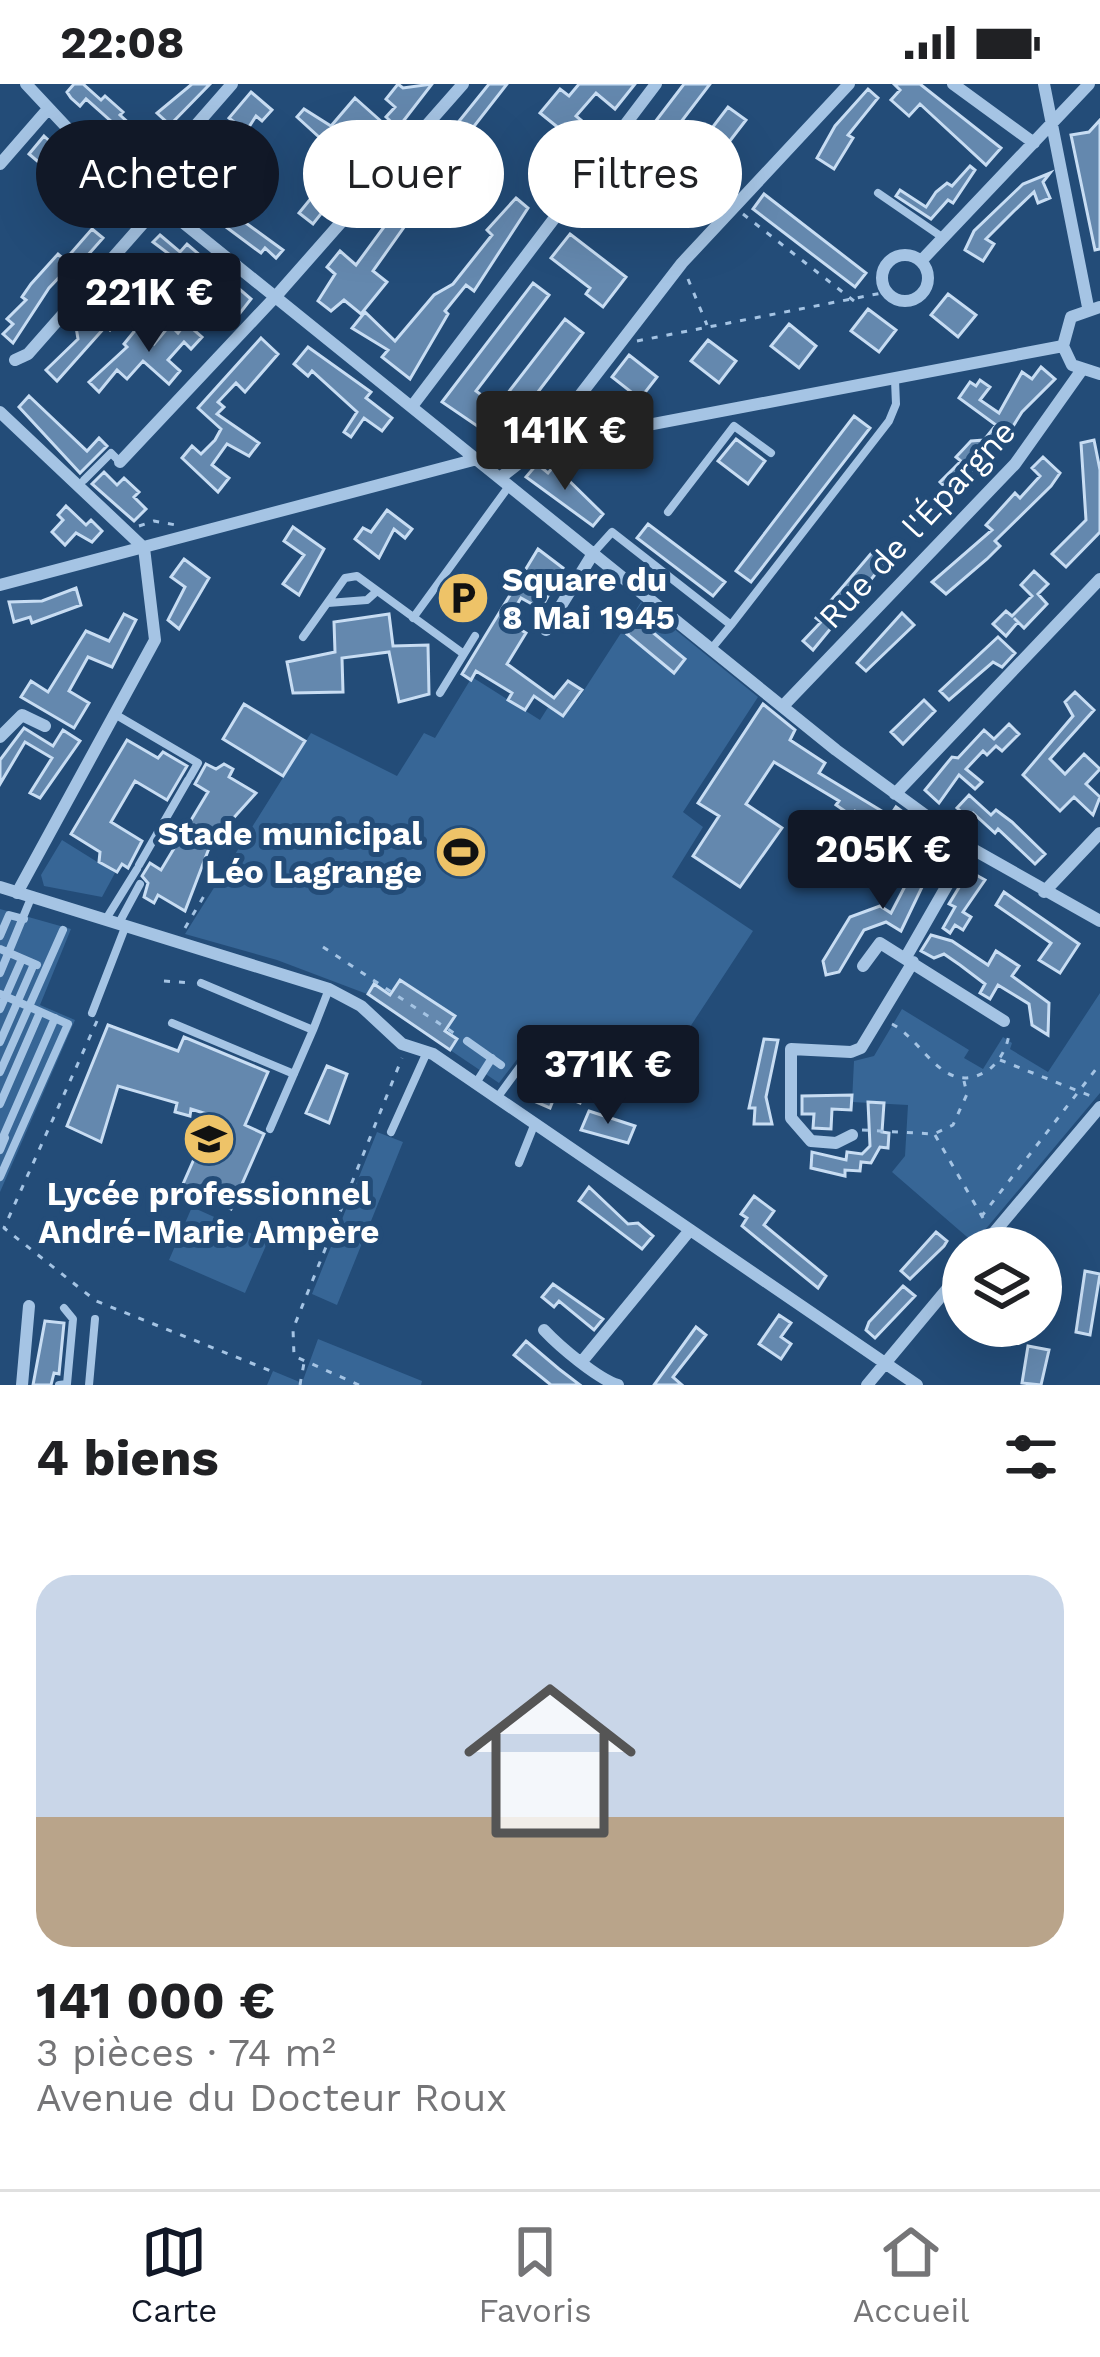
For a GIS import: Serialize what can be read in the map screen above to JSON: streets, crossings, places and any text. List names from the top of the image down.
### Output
{
  "streets": {
    "street": ["Rue de l'Épargne"]
  },
  "places": {
    "parking": ["Square du 8 Mai 1945"],
    "sports": ["Stade municipal Léo Lagrange"],
    "school or university": ["Lycée professionnel André-Marie Ampère"]
  },
  "page": {
    "status": "22:08",
    "chip": ["Acheter", "Louer", "Filtres"],
    "price": [
      "221K €",
      "141K €",
      "205K €",
      "371K €"
    ],
    "heading": "4 biens",
    "list": [
      {
        "name": "141 000 €",
        "note": "3 pièces · 74 m² · Avenue du Docteur Roux"
      }
    ],
    "tabs": ["Carte", "Favoris", "Accueil"]
  }
}
